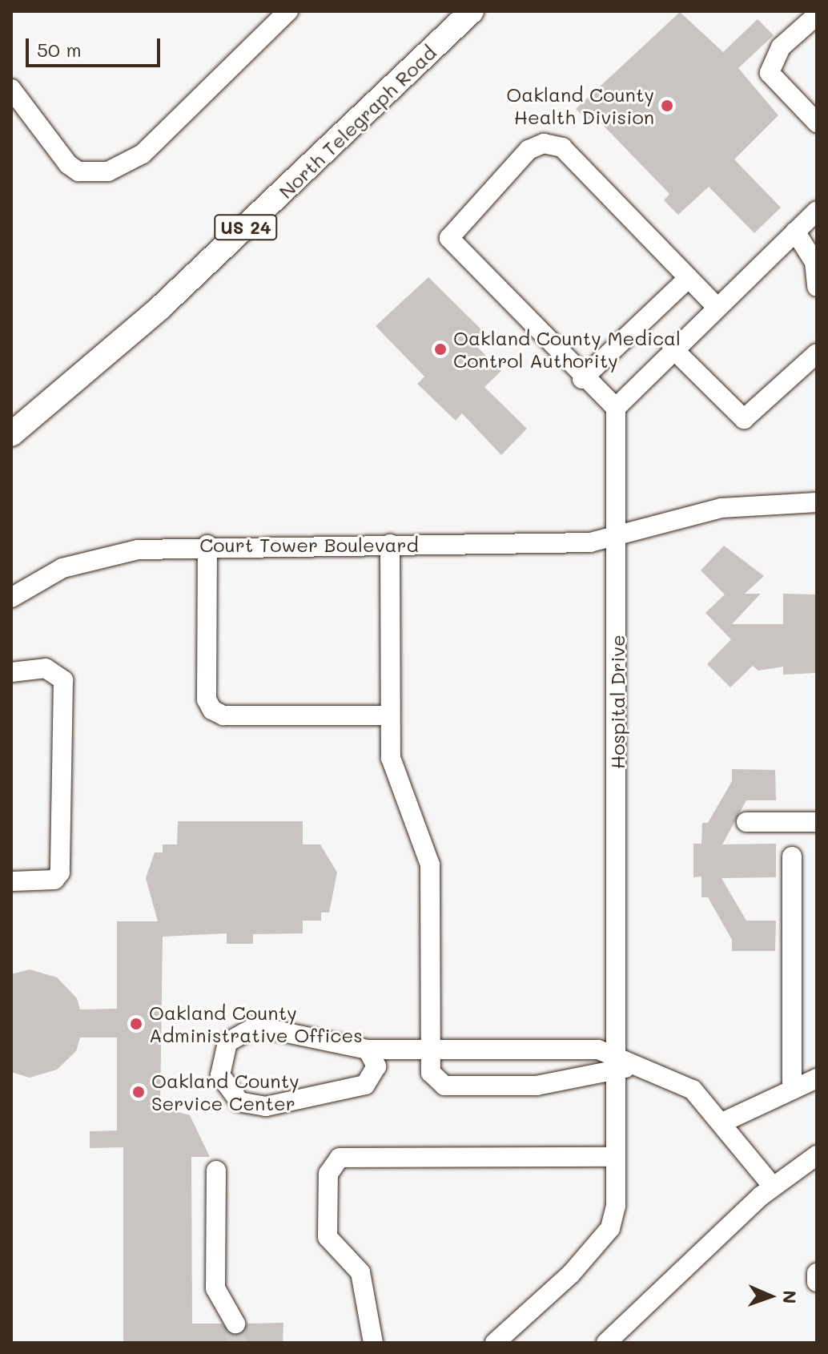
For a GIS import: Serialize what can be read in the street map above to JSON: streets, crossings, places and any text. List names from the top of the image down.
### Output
{
  "streets": {
    "main road": ["North Telegraph Road", "US 24"],
    "street": ["Court Tower Boulevard", "Hospital Drive"]
  },
  "crossings": [
    ["Court Tower Boulevard", "Hospital Drive"]
  ],
  "places": [
    "Oakland County Health Division",
    "Oakland County Medical Control Authority",
    "Oakland County Administrative Offices",
    "Oakland County Service Center"
  ],
  "scale_bar": "50 m",
  "north": "right"
}
